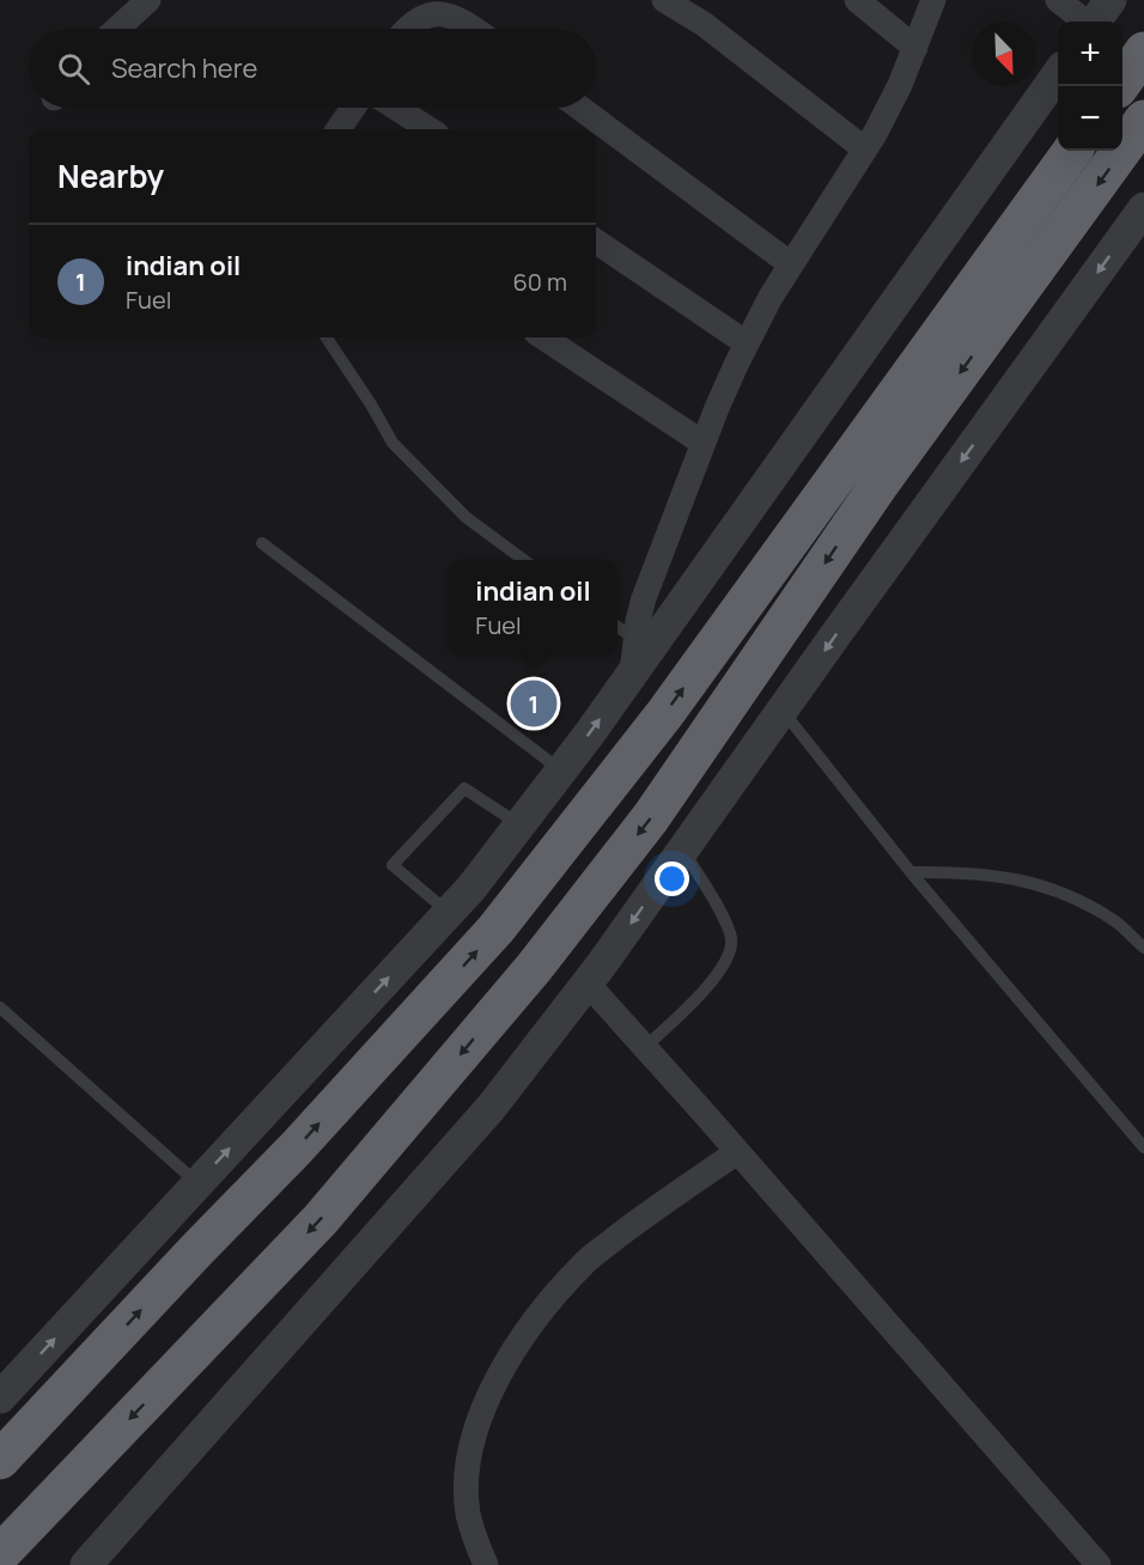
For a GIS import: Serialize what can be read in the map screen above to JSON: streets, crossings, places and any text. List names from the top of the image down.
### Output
{
  "north": "bottom right",
  "page": {
    "map_buttons": ["+", "−"],
    "search": "Search here",
    "heading": "Nearby",
    "list": [
      {
        "mark": "1",
        "name": "indian oil",
        "note": "Fuel",
        "value": "60 m"
      }
    ],
    "popup": ["indian oil", "Fuel"],
    "pins": "1"
  }
}
